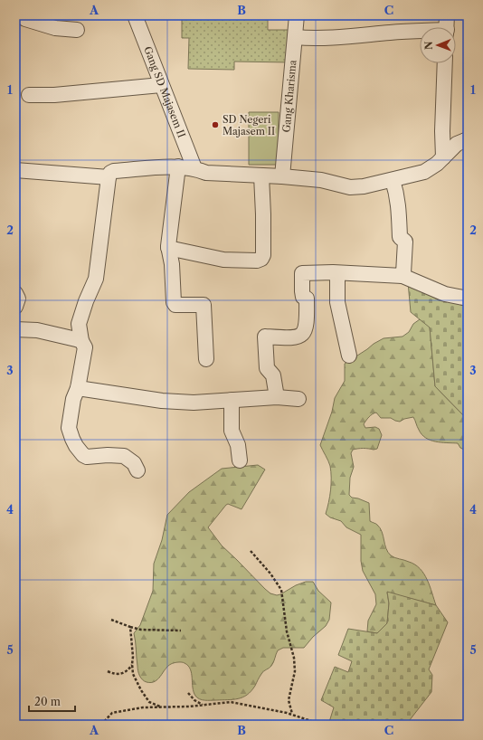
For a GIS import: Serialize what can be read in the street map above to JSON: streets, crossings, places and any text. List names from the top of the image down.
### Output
{
  "streets": {
    "street": ["Gang SD Majasem II", "Gang Kharisma"]
  },
  "places": ["SD Negeri Majasem II"],
  "scale_bar": "20 m",
  "north": "left",
  "grid": {
    "columns": ["A", "B", "C"],
    "rows": [
      "1",
      "2",
      "3",
      "4",
      "5"
    ]
  }
}
